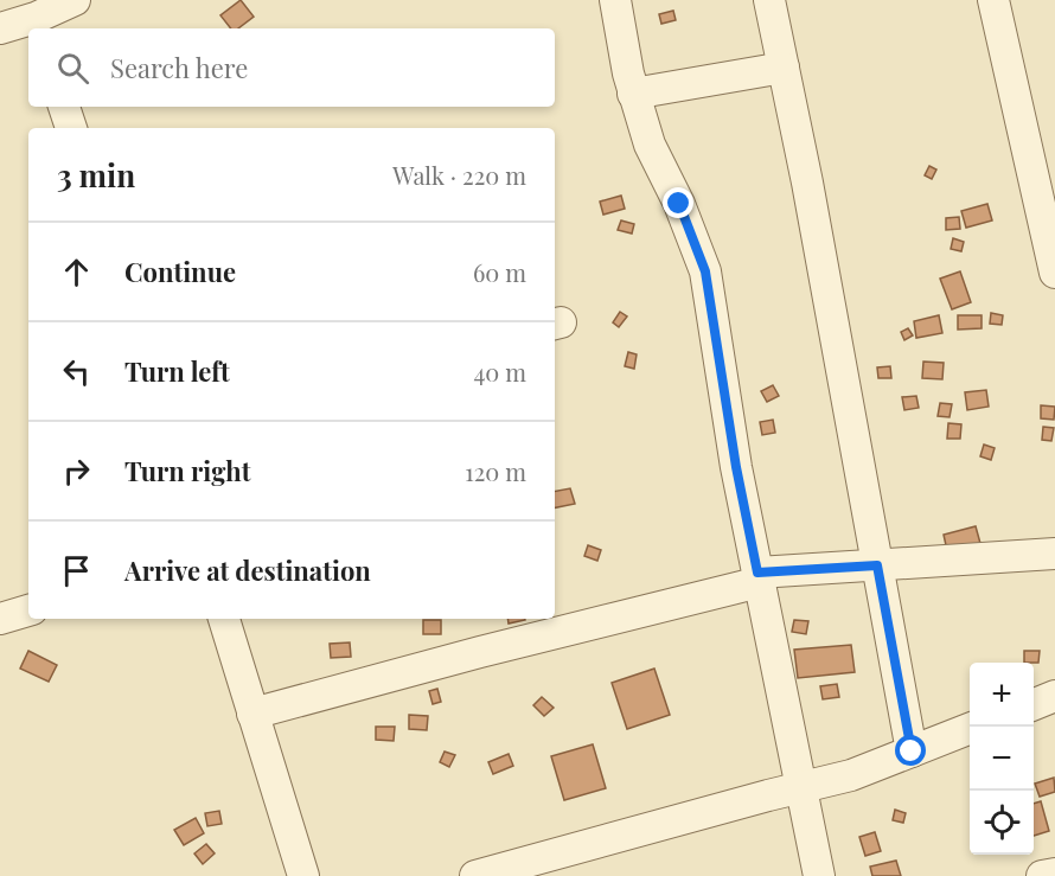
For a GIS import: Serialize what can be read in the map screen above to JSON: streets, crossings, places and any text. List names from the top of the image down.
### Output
{
  "page": {
    "search": "Search here",
    "heading": ["3 min", "Walk · 220 m"],
    "list": [
      ["Continue", "60 m"],
      ["Turn left", "40 m"],
      ["Turn right", "120 m"],
      "Arrive at destination"
    ],
    "map_buttons": ["+", "−"]
  }
}
